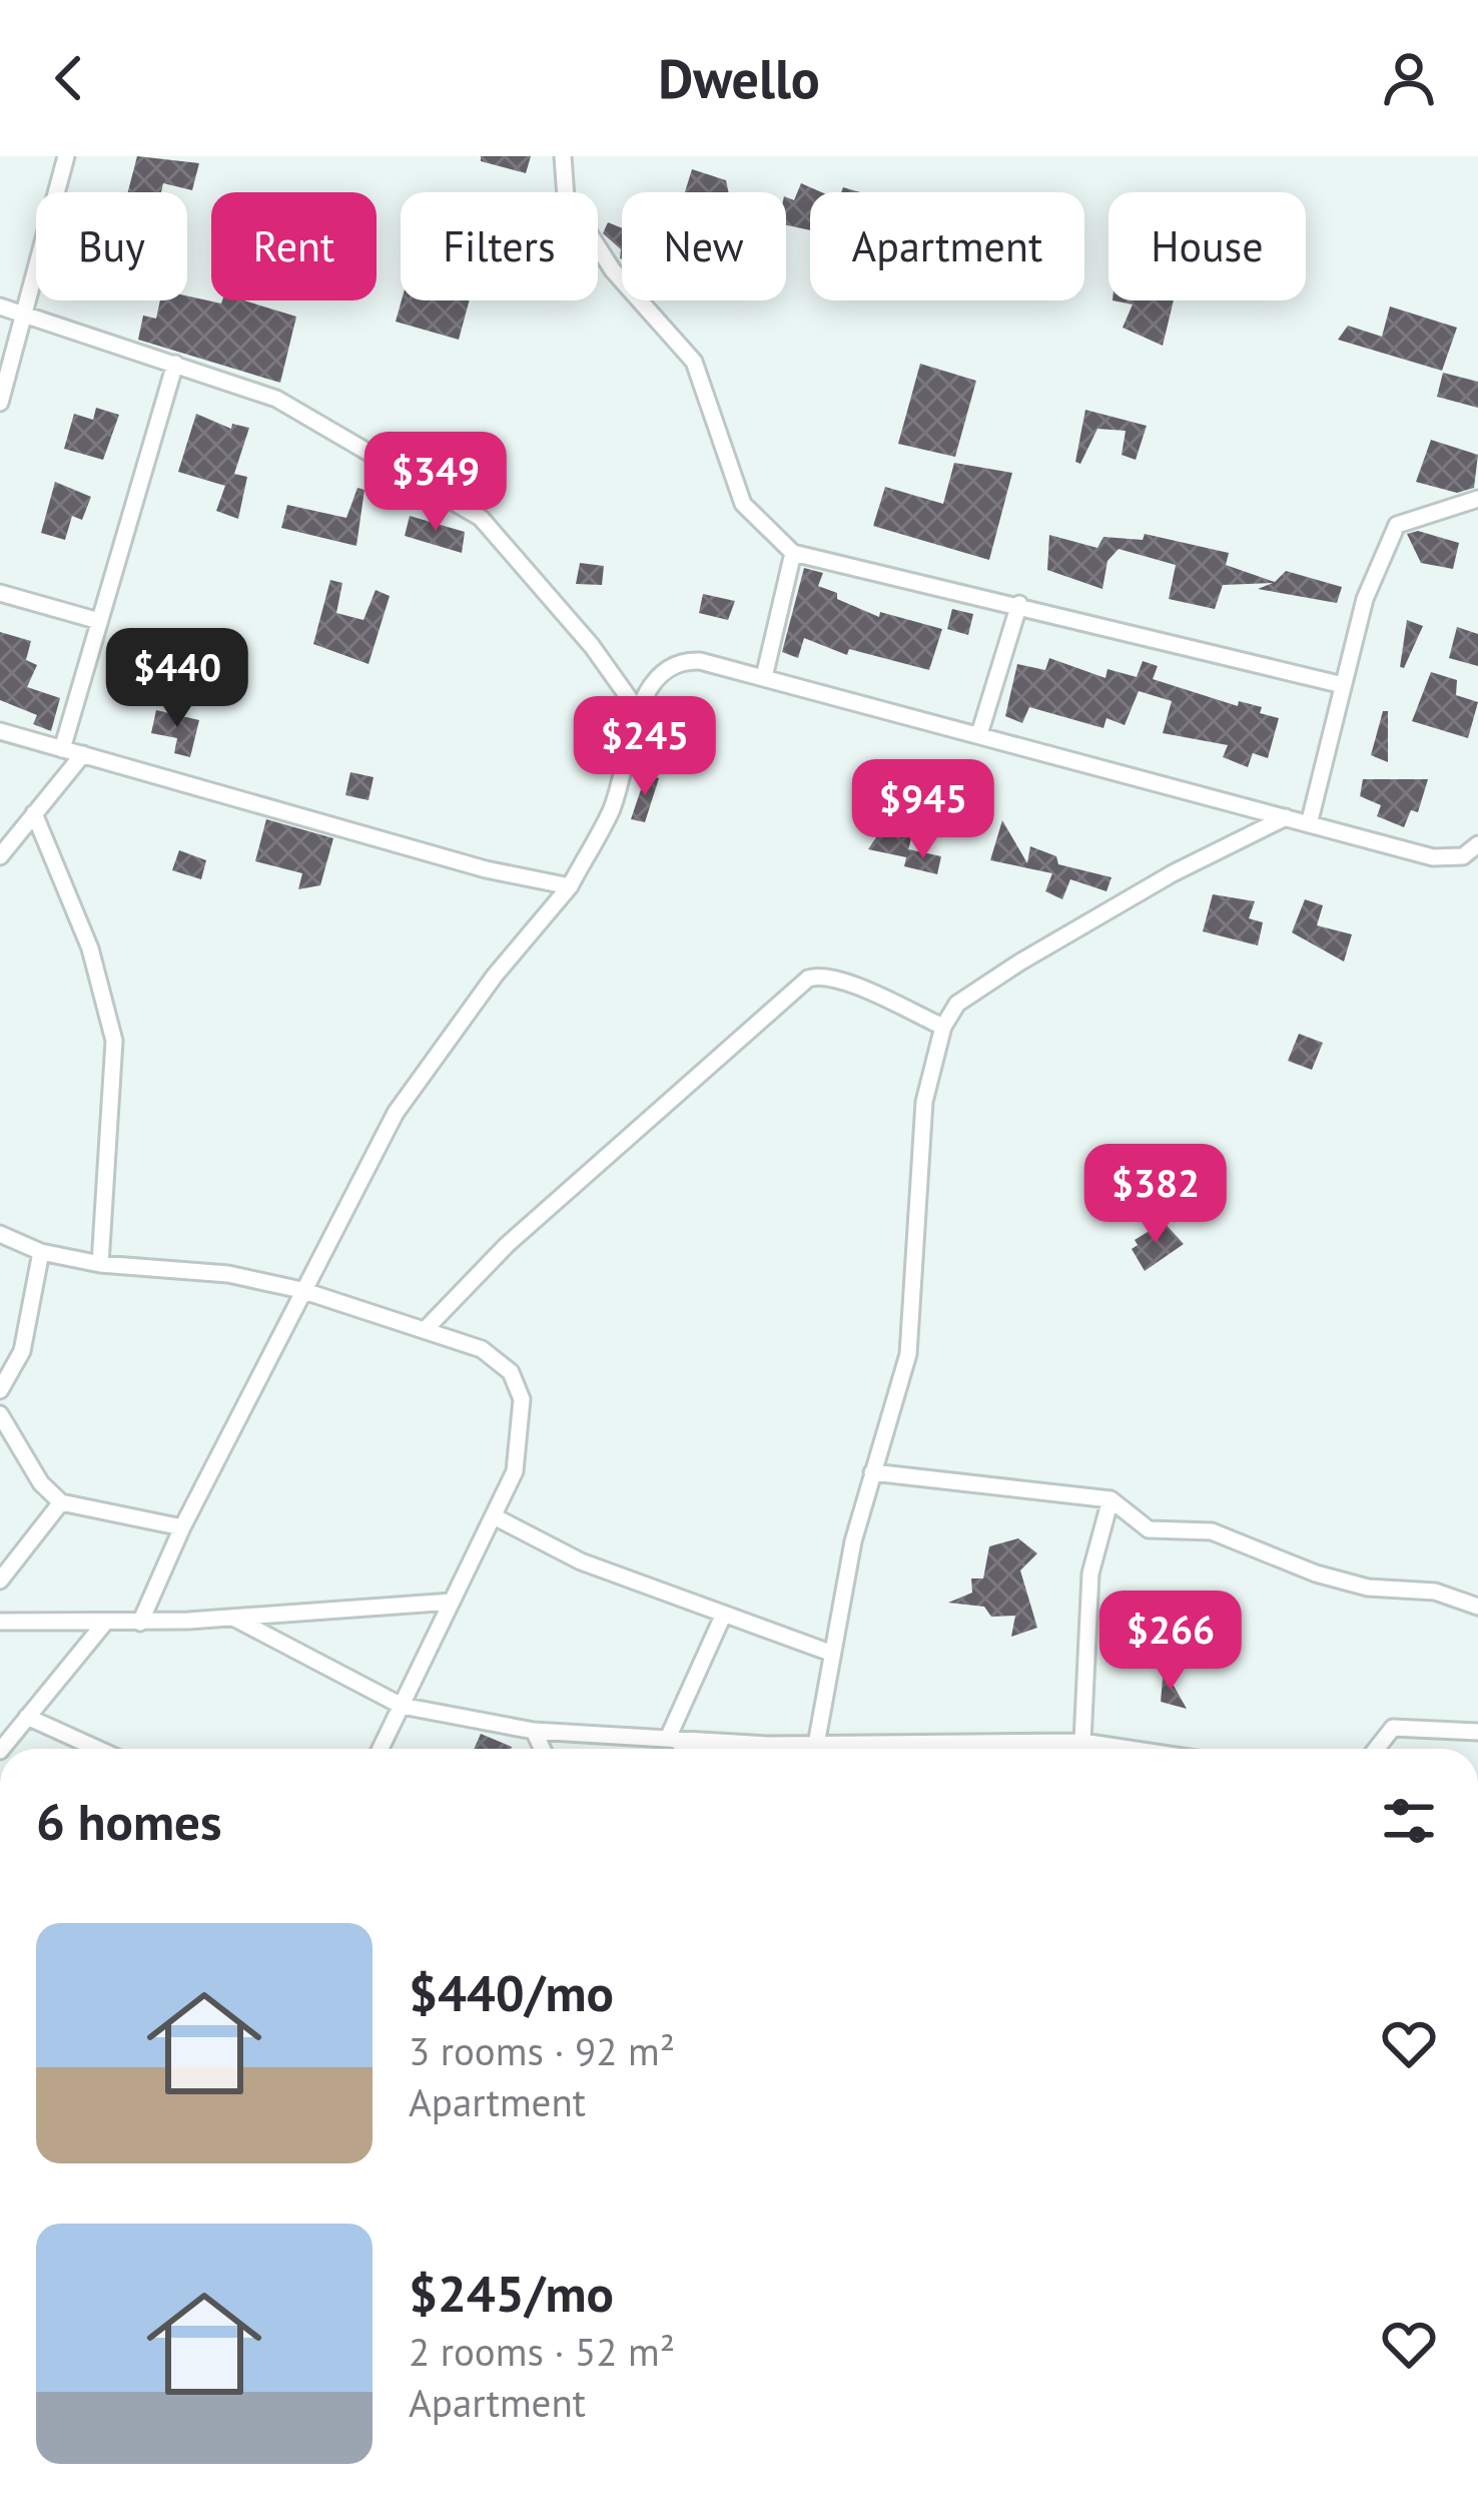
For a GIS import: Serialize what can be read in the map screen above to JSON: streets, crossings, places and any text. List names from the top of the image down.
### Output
{
  "page": {
    "header": "Dwello",
    "chip": [
      "Buy",
      "Rent",
      "Filters",
      "New",
      "Apartment",
      "House"
    ],
    "price": [
      "$349",
      "$440",
      "$245",
      "$945",
      "$382",
      "$266"
    ],
    "heading": "6 homes",
    "list": [
      {
        "name": "$440/mo",
        "note": "3 rooms · 92 m² · Apartment"
      },
      {
        "name": "$245/mo",
        "note": "2 rooms · 52 m² · Apartment"
      }
    ]
  }
}
